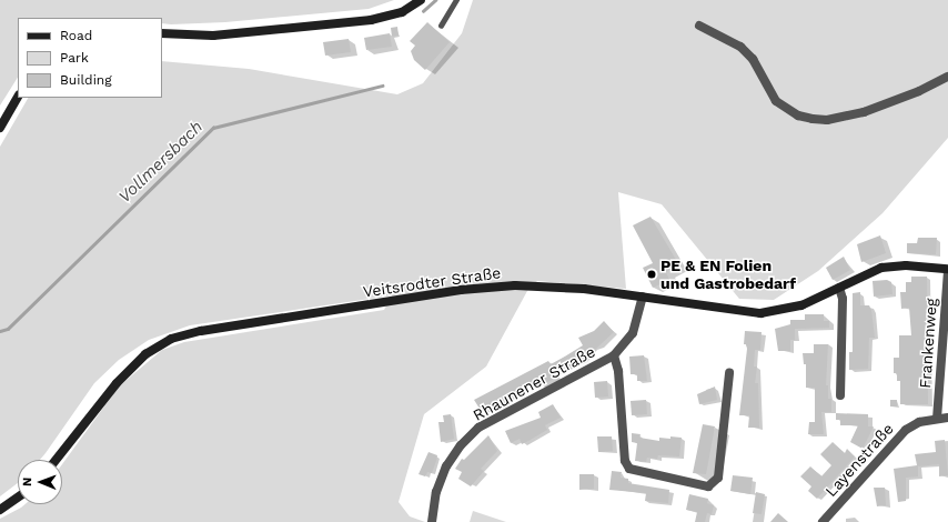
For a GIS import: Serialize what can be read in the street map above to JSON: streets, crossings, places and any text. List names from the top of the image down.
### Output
{
  "streets": {
    "street": [
      "Veitsrodter Straße",
      "Frankenweg",
      "Rhaunener Straße",
      "Layenstraße"
    ]
  },
  "crossings": [
    ["Veitsrodter Straße", "Frankenweg"],
    ["Veitsrodter Straße", "Rhaunener Straße"],
    ["Frankenweg", "Layenstraße"]
  ],
  "water": ["Vollmersbach"],
  "places": ["PE & EN Folien und Gastrobedarf"],
  "legend": ["Road", "Park", "Building"],
  "north": "left"
}
